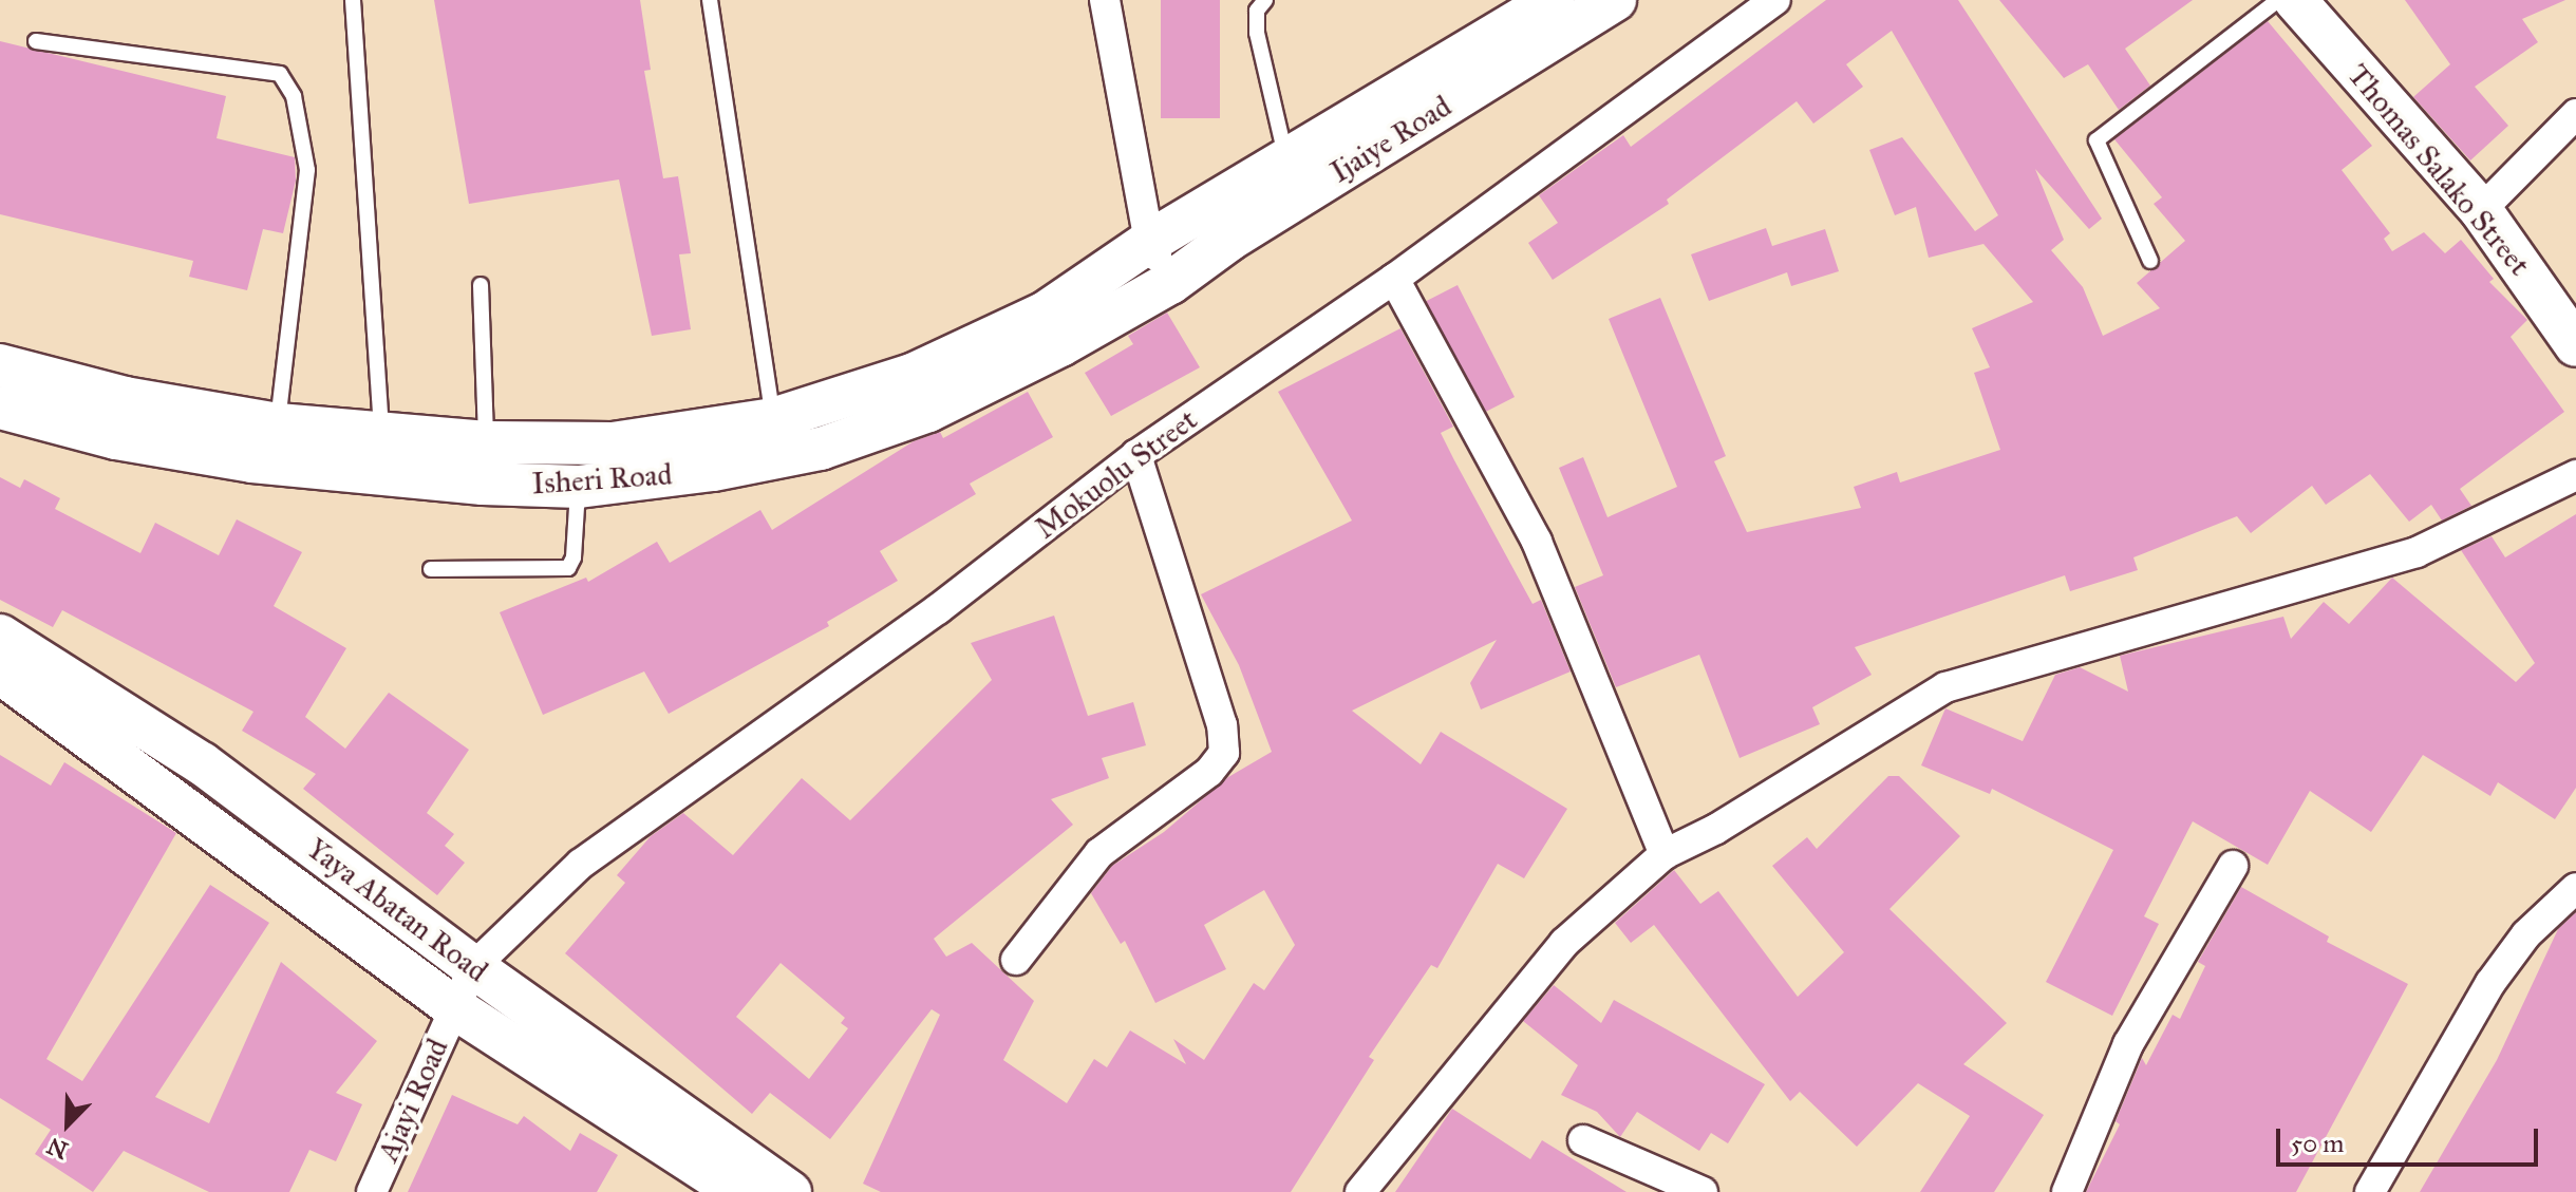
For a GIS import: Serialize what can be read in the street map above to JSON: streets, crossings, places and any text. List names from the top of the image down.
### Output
{
  "streets": {
    "main road": [
      "Ijaiye Road",
      "Thomas Salako Street",
      "Isheri Road",
      "Yaya Abatan Road"
    ],
    "street": ["Mokuolu Street", "Ajayi Road"]
  },
  "crossings": [
    ["Ijaiye Road", "Isheri Road"],
    ["Mokuolu Street", "Yaya Abatan Road"],
    ["Mokuolu Street", "Ajayi Road"],
    ["Yaya Abatan Road", "Ajayi Road"]
  ],
  "scale_bar": "50 m",
  "north": "bottom left"
}
